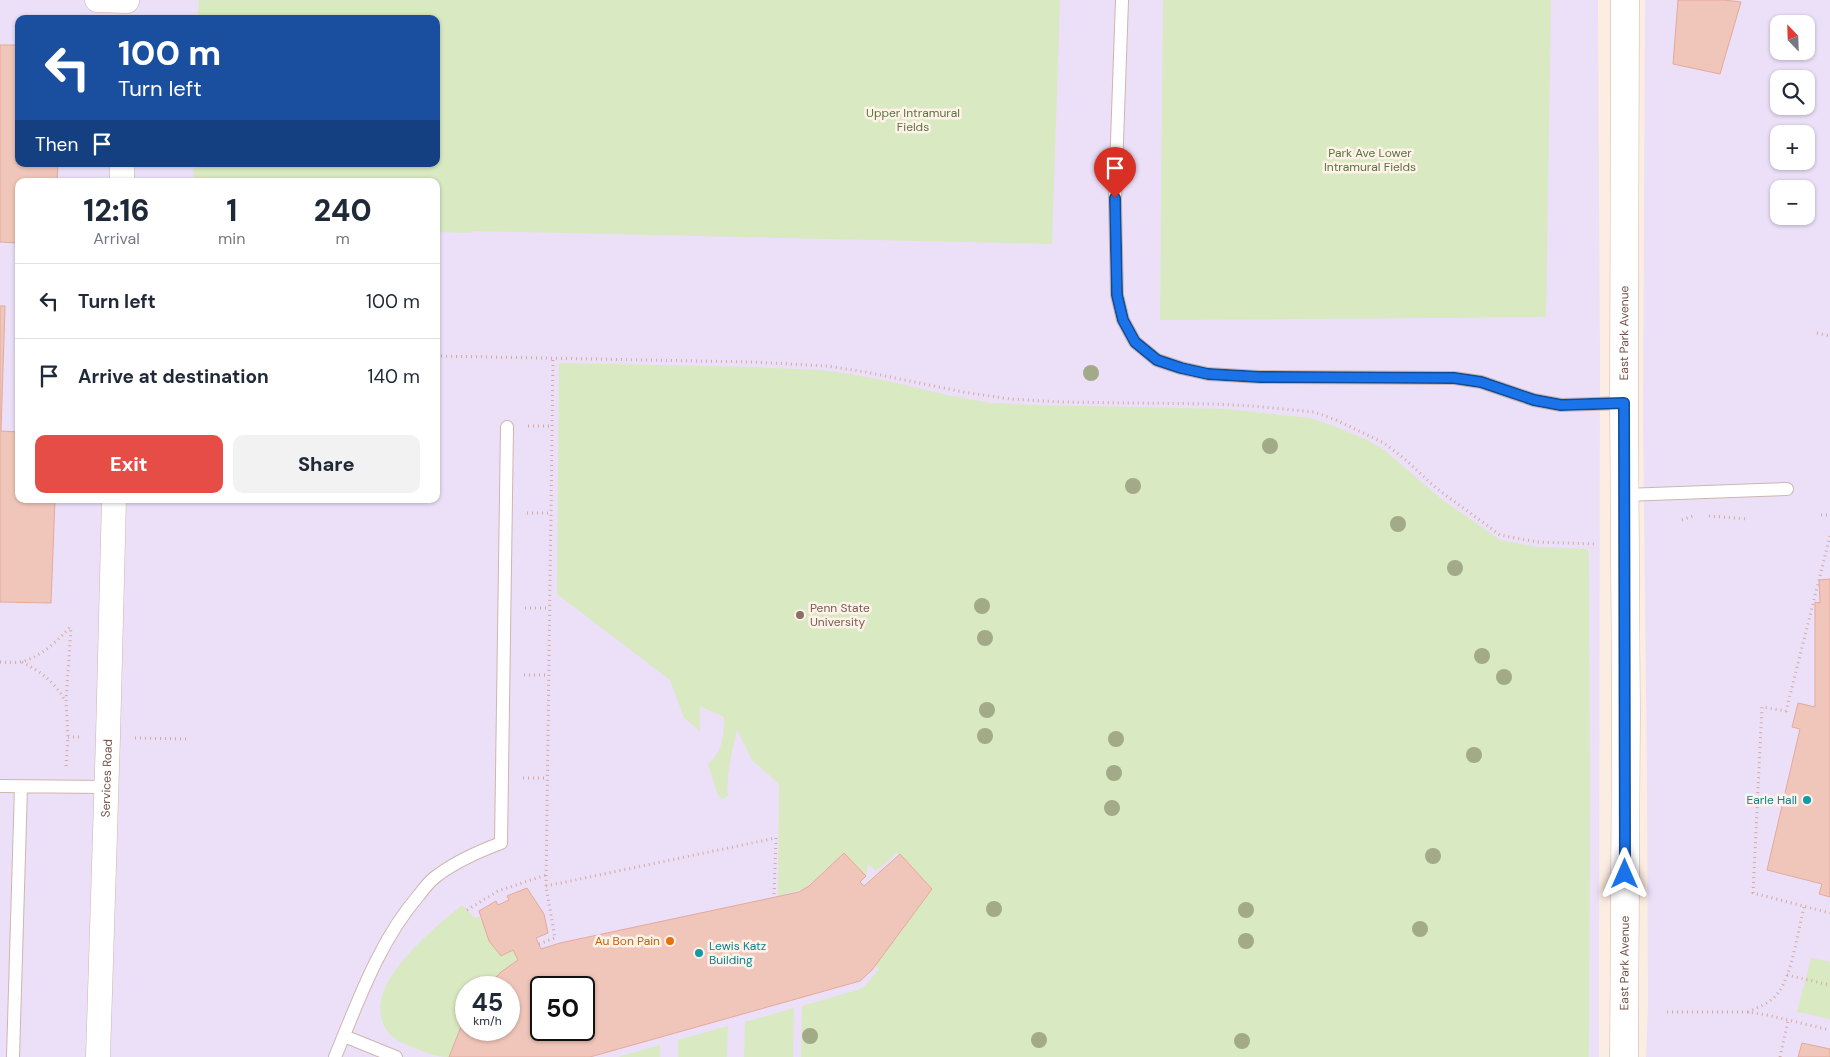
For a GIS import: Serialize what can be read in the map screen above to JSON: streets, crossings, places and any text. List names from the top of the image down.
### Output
{
  "streets": {
    "main road": ["East Park Avenue"],
    "street": ["Services Road"]
  },
  "parks": ["Upper Intramural Fields", "Park Ave Lower Intramural Fields"],
  "places": [
    "Penn State University",
    "Earle Hall",
    "Au Bon Pain",
    "Lewis Katz Building"
  ],
  "north": "top left",
  "page": {
    "map_buttons": ["+", "−"],
    "turn": ["100 m", "Turn left"],
    "then": "Then",
    "eta": [
      "12:16",
      "Arrival",
      "1",
      "min",
      "240",
      "m"
    ],
    "list": [
      {
        "name": "Turn left",
        "value": "100 m"
      },
      {
        "name": "Arrive at destination",
        "value": "140 m"
      }
    ],
    "buttons": ["Exit", "Share"],
    "speed": "45 km/h",
    "limit": "50"
  }
}
